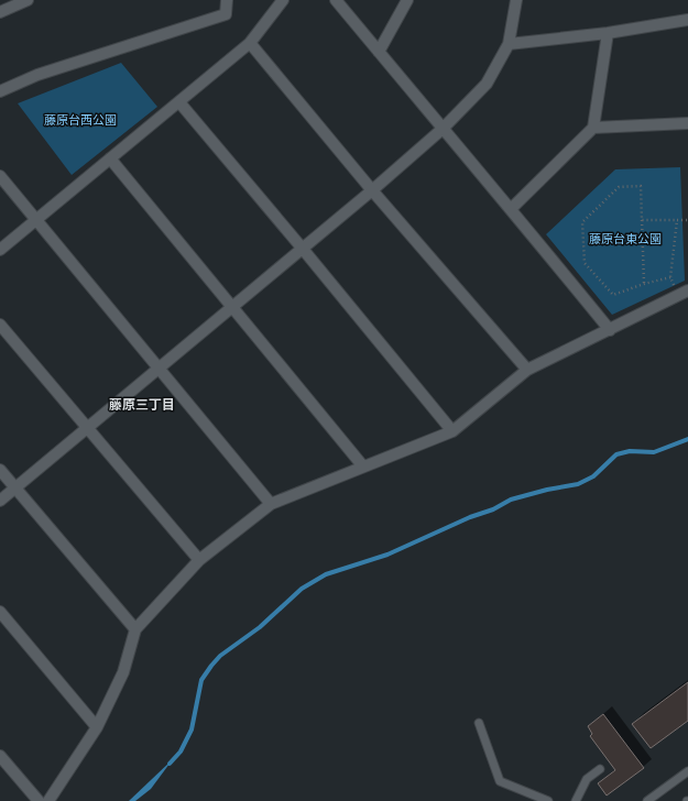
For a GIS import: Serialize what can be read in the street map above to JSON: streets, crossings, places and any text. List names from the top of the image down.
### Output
{
  "districts": ["藤原三丁目"],
  "parks": ["藤原台西公園", "藤原台東公園"]
}
